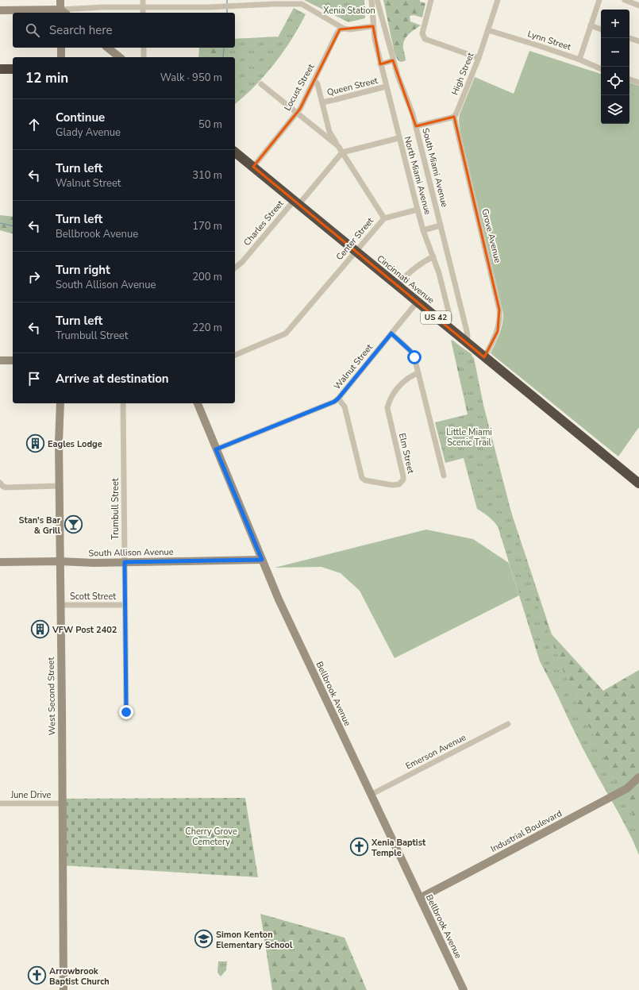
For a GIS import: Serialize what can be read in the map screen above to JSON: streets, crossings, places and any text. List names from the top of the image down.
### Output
{
  "streets": {
    "highway": ["Cincinnati Avenue", "US 42"],
    "street": [
      "Lynn Street",
      "High Street",
      "Queen Street",
      "Locust Street",
      "South Miami Avenue",
      "North Miami Avenue",
      "Charles Street",
      "Grove Avenue",
      "Center Street",
      "Walnut Street",
      "Elm Street",
      "Trumbull Street",
      "South Allison Avenue",
      "Scott Street",
      "Bellbrook Avenue",
      "West Second Street",
      "Emerson Avenue",
      "June Drive",
      "Industrial Boulevard"
    ]
  },
  "crossings": [
    ["Lynn Street", "High Street"],
    ["High Street", "Grove Avenue"],
    ["Queen Street", "South Miami Avenue"],
    ["Queen Street", "North Miami Avenue"],
    ["Locust Street", "Center Street"],
    ["Locust Street", "Cincinnati Avenue"],
    ["South Miami Avenue", "Cincinnati Avenue"],
    ["North Miami Avenue", "Cincinnati Avenue"],
    ["Charles Street", "Center Street"],
    ["Charles Street", "Cincinnati Avenue"],
    ["Grove Avenue", "Cincinnati Avenue"],
    ["Center Street", "Cincinnati Avenue"],
    ["Cincinnati Avenue", "Walnut Street"],
    ["Walnut Street", "Elm Street"],
    ["Walnut Street", "Bellbrook Avenue"],
    ["Trumbull Street", "South Allison Avenue"],
    ["Trumbull Street", "Scott Street"],
    ["South Allison Avenue", "Bellbrook Avenue"],
    ["South Allison Avenue", "West Second Street"],
    ["Scott Street", "West Second Street"],
    ["Bellbrook Avenue", "Emerson Avenue"],
    ["Bellbrook Avenue", "Industrial Boulevard"],
    ["West Second Street", "June Drive"]
  ],
  "parks": ["Xenia Station", "Little Miami Scenic Trail", "Cherry Grove Cemetery"],
  "places": {
    "building": ["Eagles Lodge", "VFW Post 2402"],
    "bar": ["Stan's Bar & Grill"],
    "church": ["Xenia Baptist Temple", "Arrowbrook Baptist Church"],
    "school or university": ["Simon Kenton Elementary School"]
  },
  "page": {
    "map_buttons": ["+", "−"],
    "search": "Search here",
    "heading": ["12 min", "Walk · 950 m"],
    "list": [
      ["Continue", "Glady Avenue", "50 m"],
      ["Turn left", "Walnut Street", "310 m"],
      ["Turn left", "Bellbrook Avenue", "170 m"],
      ["Turn right", "South Allison Avenue", "200 m"],
      ["Turn left", "Trumbull Street", "220 m"],
      "Arrive at destination"
    ]
  }
}
